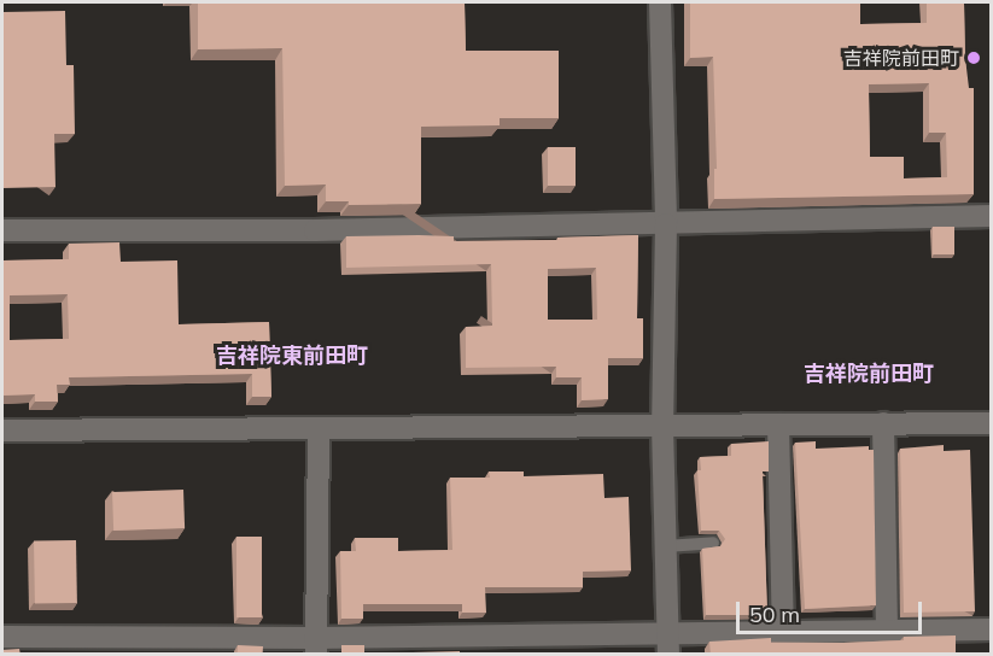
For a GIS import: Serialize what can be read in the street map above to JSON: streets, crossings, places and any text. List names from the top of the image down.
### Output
{
  "districts": ["吉祥院東前田町", "吉祥院前田町"],
  "places": ["吉祥院前田町"],
  "scale_bar": "50 m"
}
